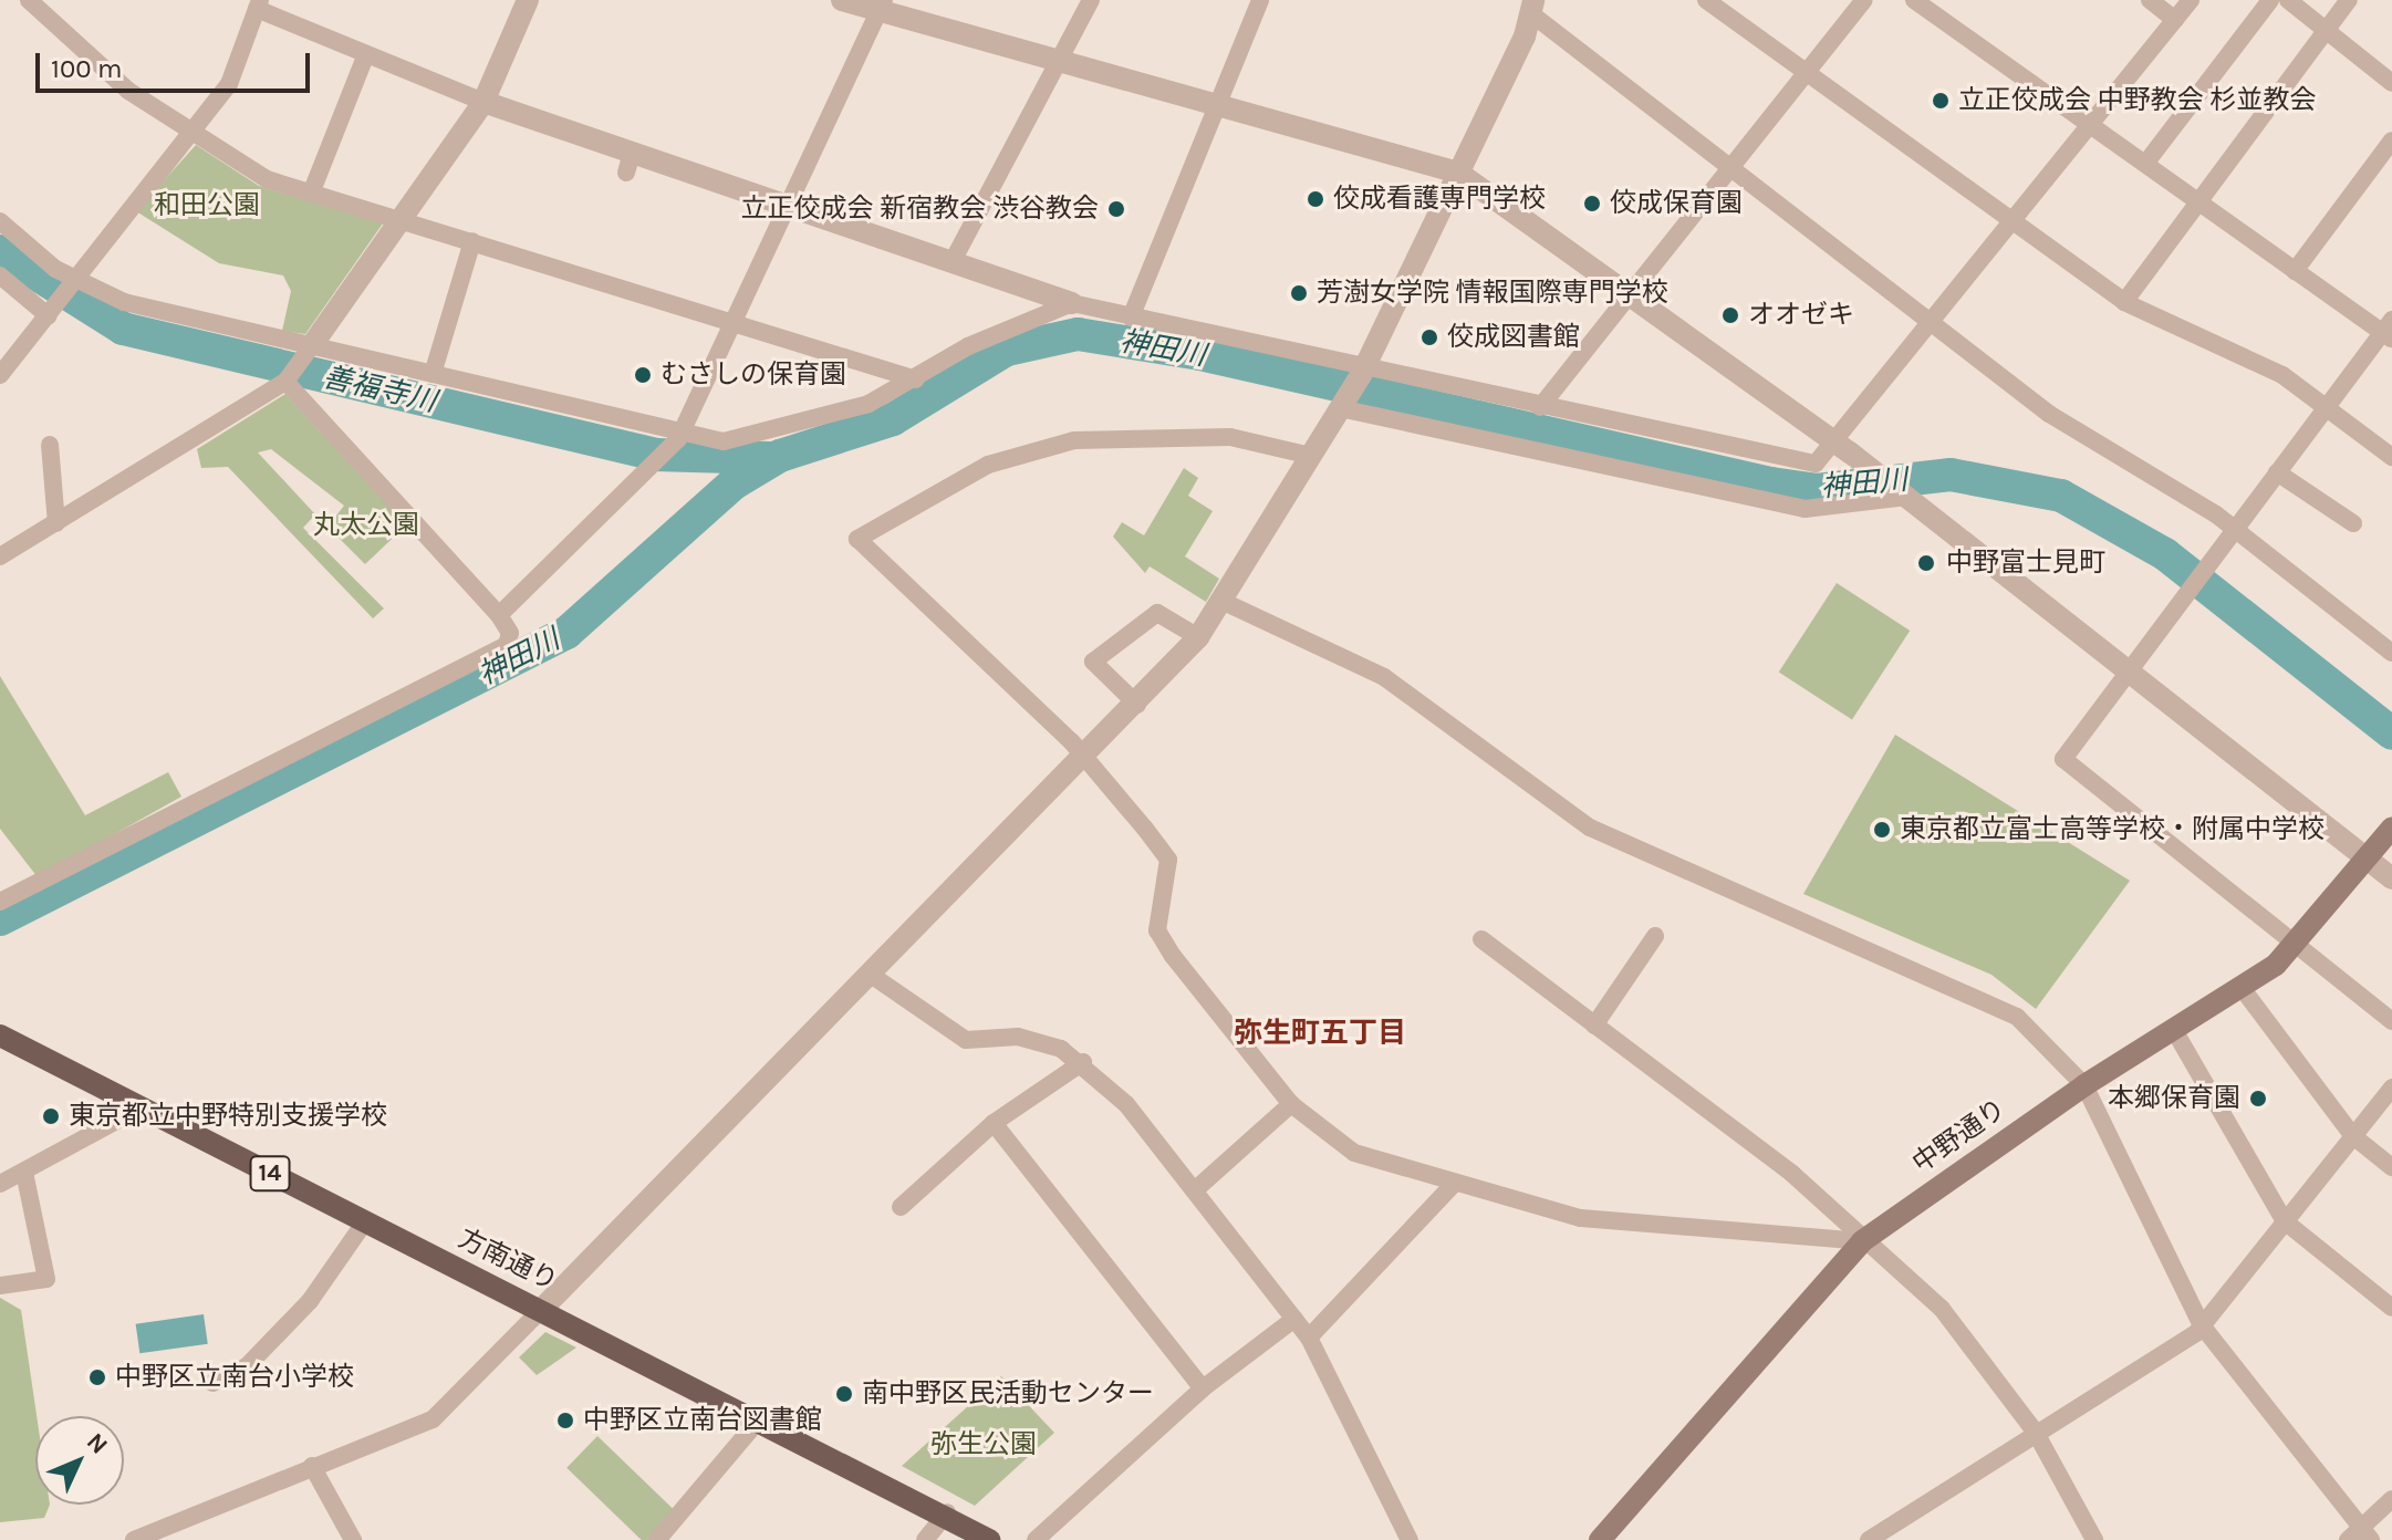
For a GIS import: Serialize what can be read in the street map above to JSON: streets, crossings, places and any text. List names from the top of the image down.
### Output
{
  "streets": {
    "main road": ["中野通り", "14", "方南通り"]
  },
  "districts": ["弥生町五丁目"],
  "water": ["神田川", "善福寺川"],
  "parks": ["和田公園", "丸太公園", "弥生公園"],
  "places": [
    "立正佼成会 中野教会 杉並教会",
    "佼成看護専門学校",
    "佼成保育園",
    "立正佼成会 新宿教会 渋谷教会",
    "芳澍女学院 情報国際専門学校",
    "オオゼキ",
    "佼成図書館",
    "むさしの保育園",
    "中野富士見町",
    "東京都立富士高等学校・附属中学校",
    "本郷保育園",
    "東京都立中野特別支援学校",
    "中野区立南台小学校",
    "南中野区民活動センター",
    "中野区立南台図書館"
  ],
  "scale_bar": "100 m",
  "north": "top right"
}
